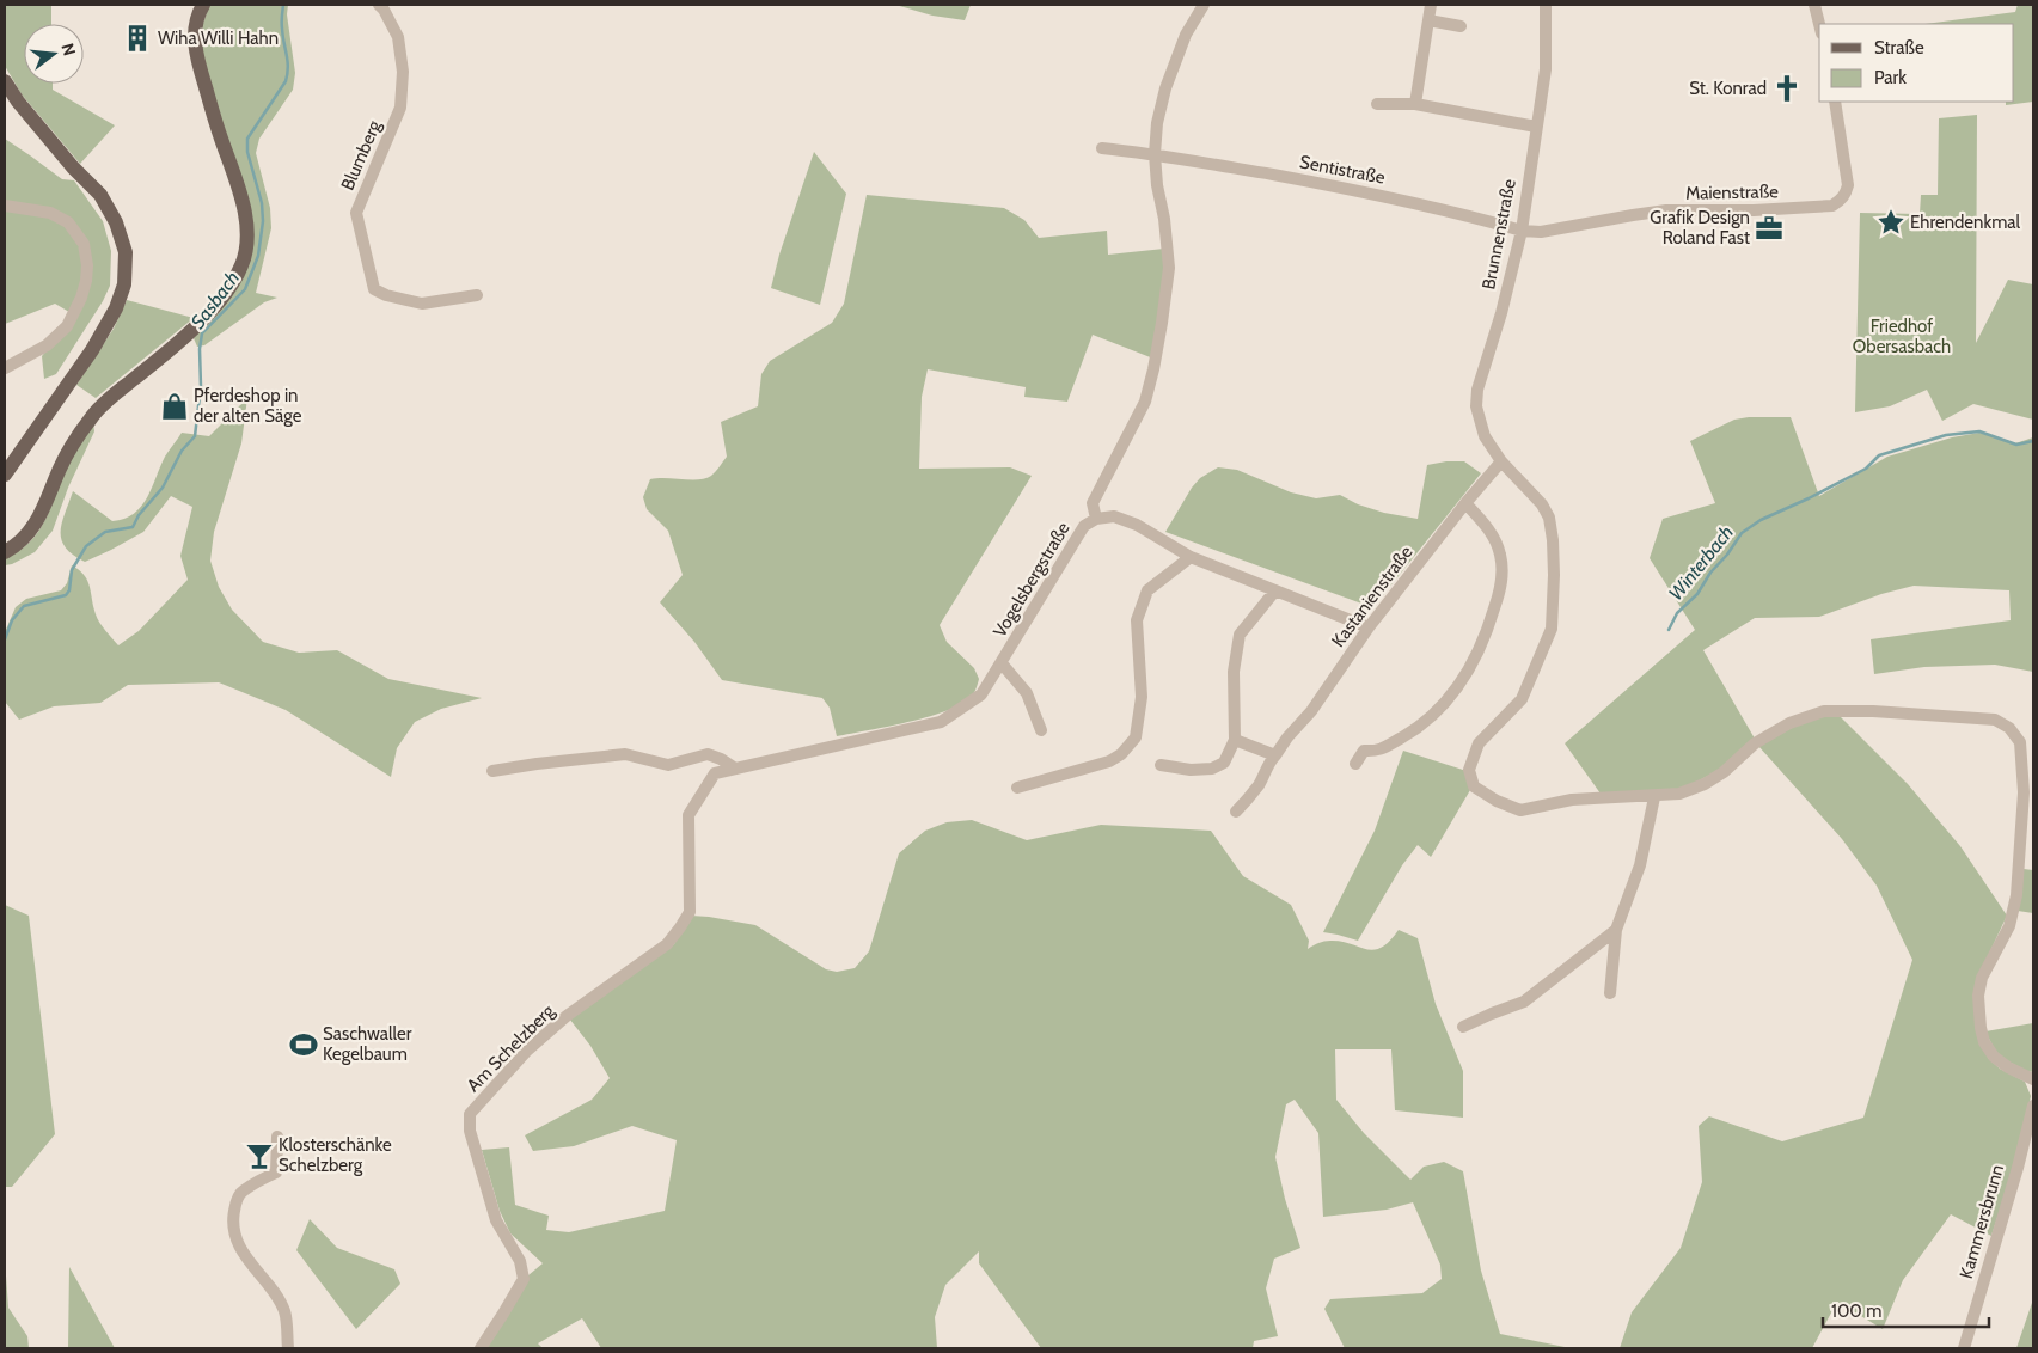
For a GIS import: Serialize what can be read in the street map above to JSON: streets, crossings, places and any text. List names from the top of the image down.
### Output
{
  "streets": {
    "street": [
      "Blumberg",
      "Sentistraße",
      "Maienstraße",
      "Brunnenstraße",
      "Vogelsbergstraße",
      "Kastanienstraße",
      "Am Schelzberg",
      "Kammersbrunn"
    ]
  },
  "crossings": [
    ["Sentistraße", "Maienstraße"],
    ["Sentistraße", "Brunnenstraße"],
    ["Maienstraße", "Brunnenstraße"],
    ["Brunnenstraße", "Kastanienstraße"],
    ["Vogelsbergstraße", "Kastanienstraße"],
    ["Vogelsbergstraße", "Am Schelzberg"]
  ],
  "water": ["Sasbach", "Winterbach"],
  "parks": ["Friedhof Obersasbach"],
  "places": {
    "building": ["Wiha Willi Hahn"],
    "church": ["St. Konrad"],
    "place": ["Ehrendenkmal"],
    "office": ["Grafik Design Roland Fast"],
    "shop": ["Pferdeshop in der alten Säge"],
    "sports": ["Saschwaller Kegelbaum"],
    "bar": ["Klosterschänke Schelzberg"]
  },
  "legend": ["Straße", "Park"],
  "scale_bar": "100 m",
  "north": "right"
}
